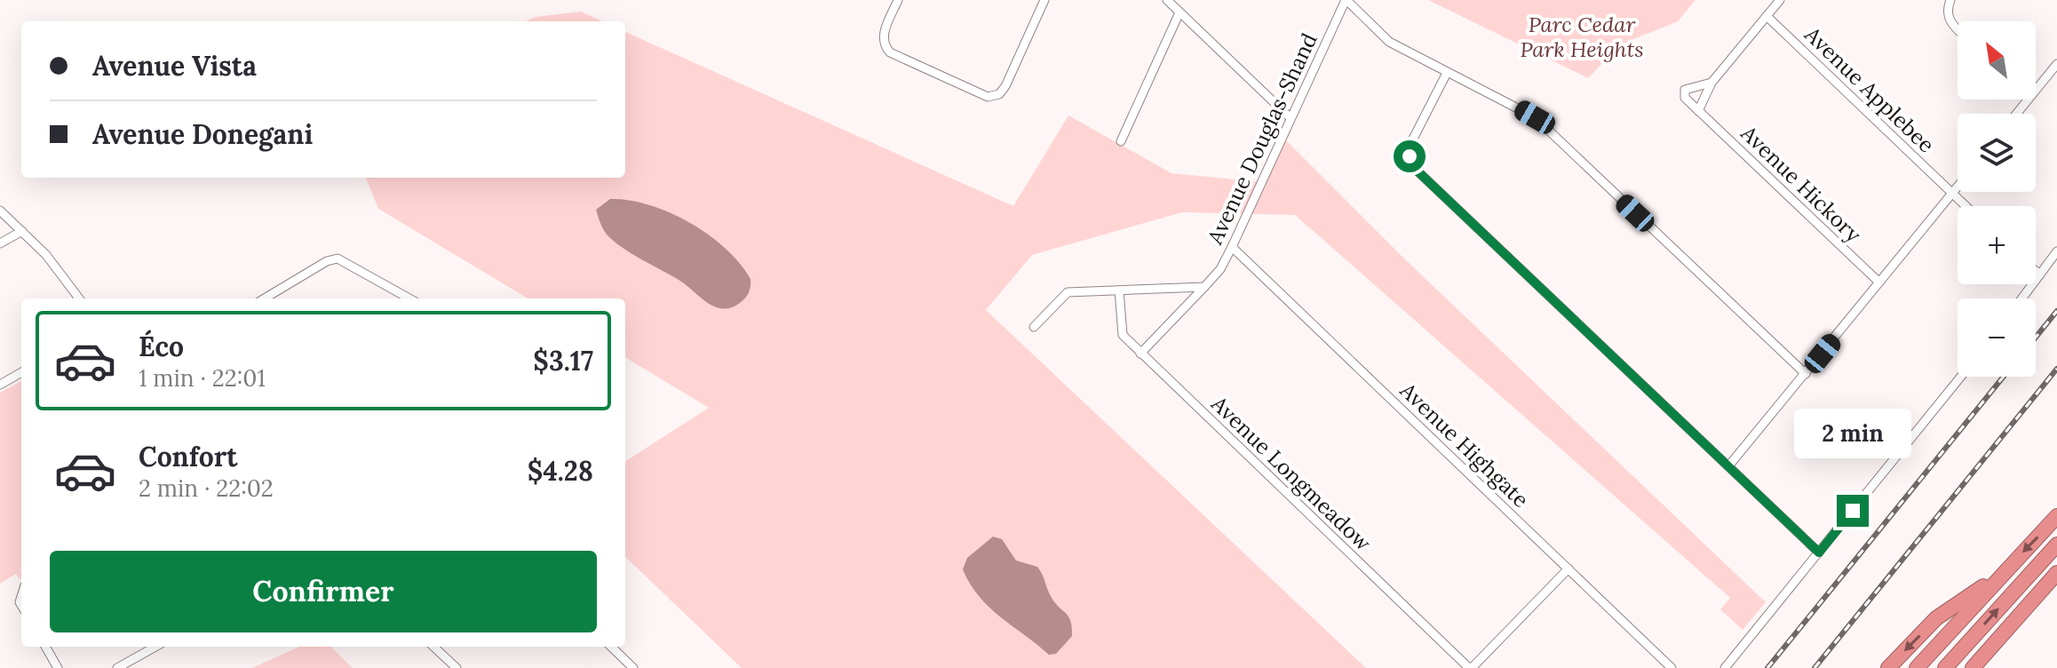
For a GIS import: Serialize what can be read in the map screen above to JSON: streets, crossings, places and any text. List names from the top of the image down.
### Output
{
  "streets": {
    "street": [
      "Avenue Applebee",
      "Avenue Douglas-Shand",
      "Avenue Hickory",
      "Avenue Highgate",
      "Avenue Longmeadow"
    ]
  },
  "crossings": [
    ["Avenue Douglas-Shand", "Avenue Highgate"],
    ["Avenue Douglas-Shand", "Avenue Longmeadow"]
  ],
  "parks": ["Parc Cedar Park Heights"],
  "north": "top left",
  "page": {
    "map_buttons": ["+", "−"],
    "banner": ["Avenue Vista", "Avenue Donegani"],
    "list": [
      {
        "name": "Éco",
        "note": "1 min · 22:01",
        "value": "$3.17"
      },
      {
        "name": "Confort",
        "note": "2 min · 22:02",
        "value": "$4.28"
      }
    ],
    "bubble": "2 min",
    "buttons": "Confirmer"
  }
}
